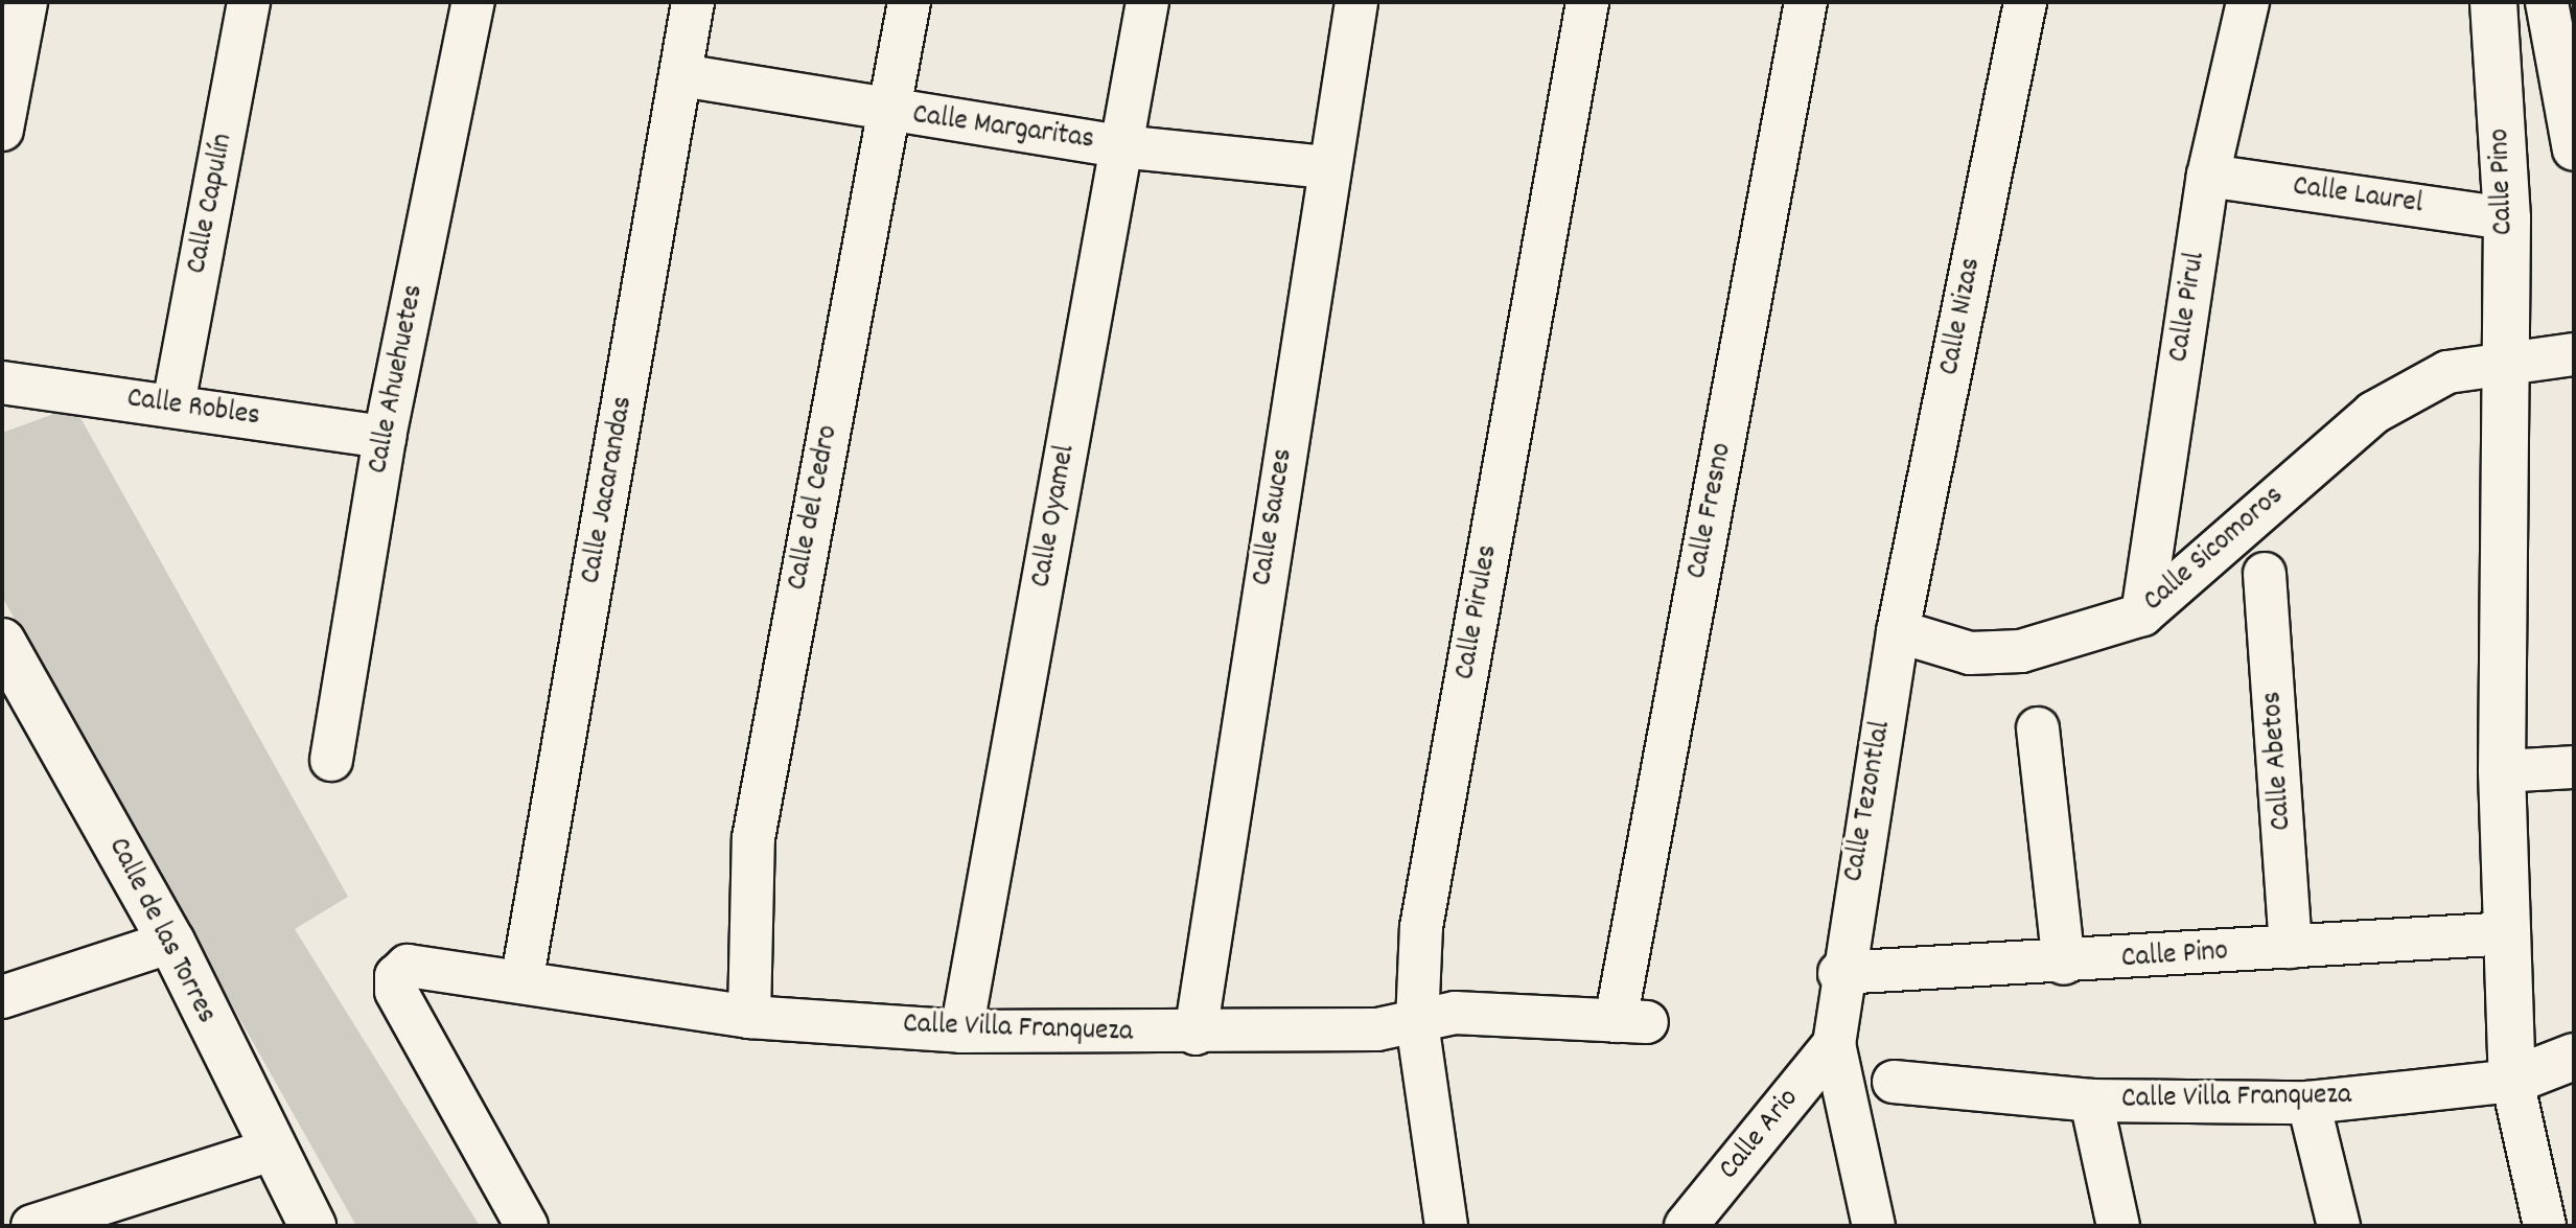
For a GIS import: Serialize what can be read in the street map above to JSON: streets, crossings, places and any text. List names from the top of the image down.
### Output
{
  "streets": {
    "street": [
      "Calle Margaritas",
      "Calle Pino",
      "Calle Laurel",
      "Calle Capulín",
      "Calle Pirul",
      "Calle Nizas",
      "Calle Ahuehuetes",
      "Calle Robles",
      "Calle Jacarandas",
      "Calle del Cedro",
      "Calle Fresno",
      "Calle Oyamel",
      "Calle Sauces",
      "Calle Sicomoros",
      "Calle Pirules",
      "Calle Abetos",
      "Calle Tezontlal",
      "Calle de las Torres",
      "Calle Villa Franqueza",
      "Calle Ario"
    ]
  },
  "crossings": [
    ["Calle Margaritas", "Calle Jacarandas"],
    ["Calle Margaritas", "Calle del Cedro"],
    ["Calle Margaritas", "Calle Oyamel"],
    ["Calle Margaritas", "Calle Sauces"],
    ["Calle Pino", "Calle Laurel"],
    ["Calle Pino", "Calle Sicomoros"],
    ["Calle Pino", "Calle Abetos"],
    ["Calle Pino", "Calle Tezontlal"],
    ["Calle Pino", "Calle Villa Franqueza"],
    ["Calle Pino", "Calle Ario"],
    ["Calle Laurel", "Calle Pirul"],
    ["Calle Capulín", "Calle Robles"],
    ["Calle Pirul", "Calle Sicomoros"],
    ["Calle Nizas", "Calle Sicomoros"],
    ["Calle Nizas", "Calle Tezontlal"],
    ["Calle Ahuehuetes", "Calle Robles"],
    ["Calle Jacarandas", "Calle Villa Franqueza"],
    ["Calle del Cedro", "Calle Villa Franqueza"],
    ["Calle Fresno", "Calle Villa Franqueza"],
    ["Calle Oyamel", "Calle Villa Franqueza"],
    ["Calle Sauces", "Calle Villa Franqueza"],
    ["Calle Sicomoros", "Calle Tezontlal"],
    ["Calle Pirules", "Calle Villa Franqueza"],
    ["Calle Tezontlal", "Calle Ario"]
  ]
}
